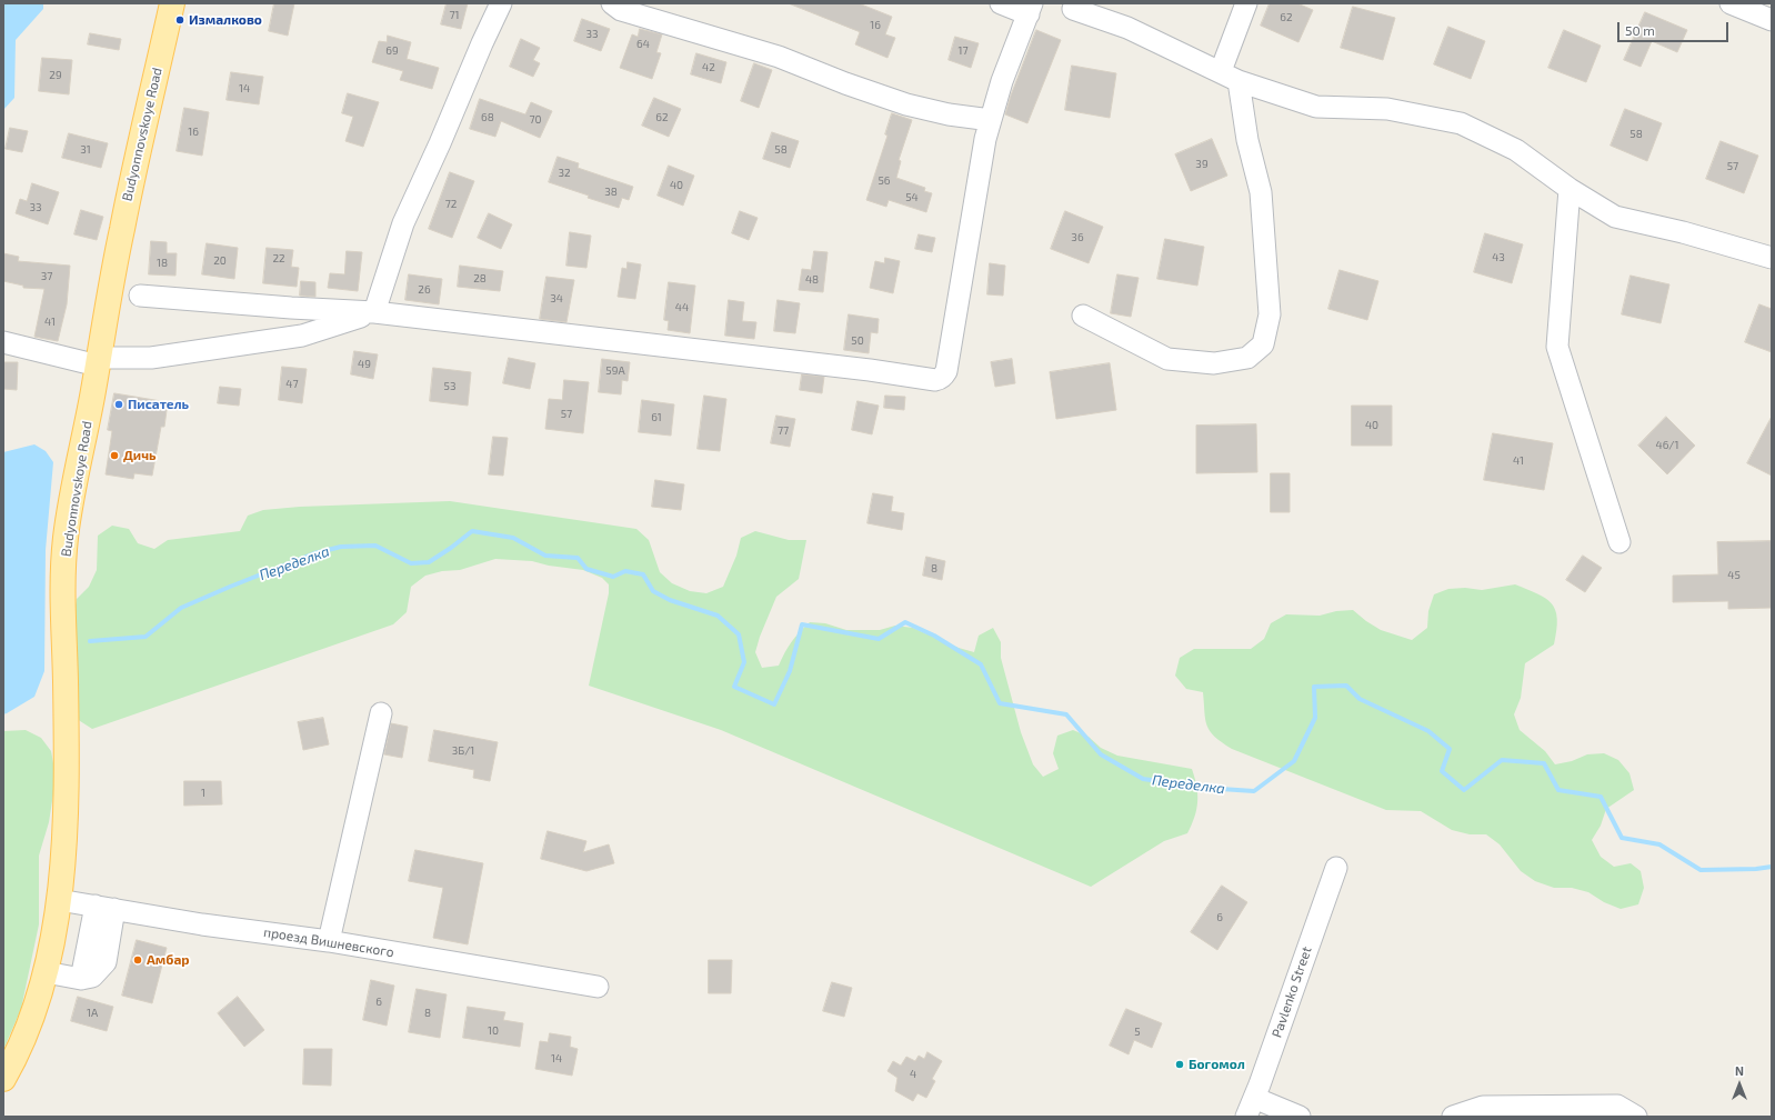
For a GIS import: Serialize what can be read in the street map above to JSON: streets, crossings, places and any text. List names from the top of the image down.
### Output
{
  "streets": {
    "main road": ["Budyonnovskoye Road"],
    "street": ["проезд Вишневского", "Pavlenko Street"]
  },
  "crossings": [
    ["Budyonnovskoye Road", "проезд Вишневского"]
  ],
  "water": ["Переделка"],
  "places": [
    "Измалково",
    "Писатель",
    "Дичь",
    "Амбар",
    "Богомол"
  ],
  "house_numbers": [
    "71",
    "62",
    "16",
    "33",
    "64",
    "69",
    "17",
    "42",
    "29",
    "14",
    "68",
    "62",
    "70",
    "16",
    "58",
    "31",
    "58",
    "39",
    "57",
    "32",
    "56",
    "40",
    "38",
    "54",
    "72",
    "33",
    "36",
    "43",
    "22",
    "20",
    "18",
    "37",
    "28",
    "48",
    "26",
    "34",
    "44",
    "41",
    "50",
    "49",
    "59А",
    "47",
    "53",
    "57",
    "61",
    "40",
    "77",
    "46/1",
    "41",
    "8",
    "45",
    "3Б/1",
    "1",
    "6",
    "6",
    "1А",
    "8",
    "10",
    "5",
    "14",
    "4"
  ],
  "scale_bar": "50 m",
  "north": "top"
}
